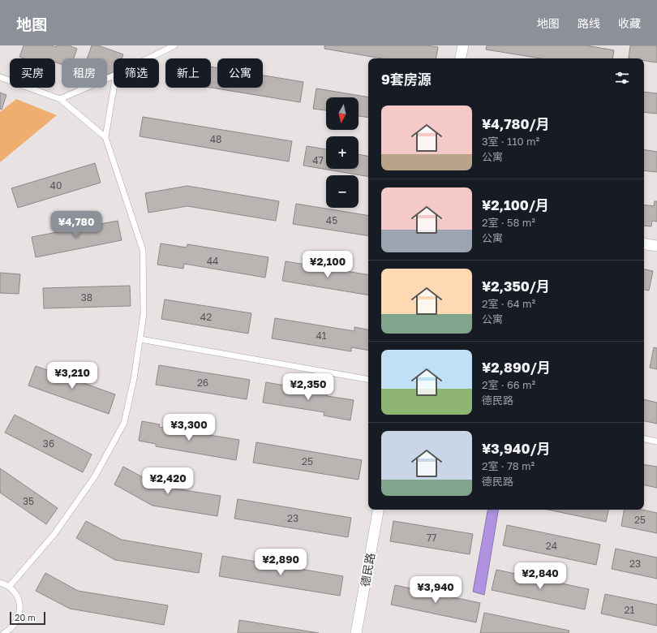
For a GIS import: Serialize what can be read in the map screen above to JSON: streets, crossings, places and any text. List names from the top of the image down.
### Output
{
  "streets": {
    "street": ["德民路"]
  },
  "house_numbers": [
    "48",
    "47",
    "40",
    "45",
    "44",
    "38",
    "42",
    "41",
    "26",
    "36",
    "25",
    "35",
    "23",
    "25",
    "77",
    "24",
    "23",
    "21"
  ],
  "scale_bar": "20 m",
  "north": "bottom",
  "page": {
    "header": "地图",
    "nav": ["地图", "路线", "收藏"],
    "chip": [
      "买房",
      "租房",
      "筛选",
      "新上",
      "公寓"
    ],
    "heading": "9套房源",
    "map_buttons": ["+", "−"],
    "list": [
      {
        "name": "¥4,780/月",
        "note": "3室 · 110 m² · 公寓"
      },
      {
        "name": "¥2,100/月",
        "note": "2室 · 58 m² · 公寓"
      },
      {
        "name": "¥2,350/月",
        "note": "2室 · 64 m² · 公寓"
      },
      {
        "name": "¥2,890/月",
        "note": "2室 · 66 m² · 德民路"
      },
      {
        "name": "¥3,940/月",
        "note": "2室 · 78 m² · 德民路"
      }
    ],
    "price": [
      "¥4,780",
      "¥2,100",
      "¥3,210",
      "¥2,350",
      "¥3,300",
      "¥2,420",
      "¥2,890",
      "¥2,840",
      "¥3,940"
    ],
    "scale": "20 m"
  }
}
